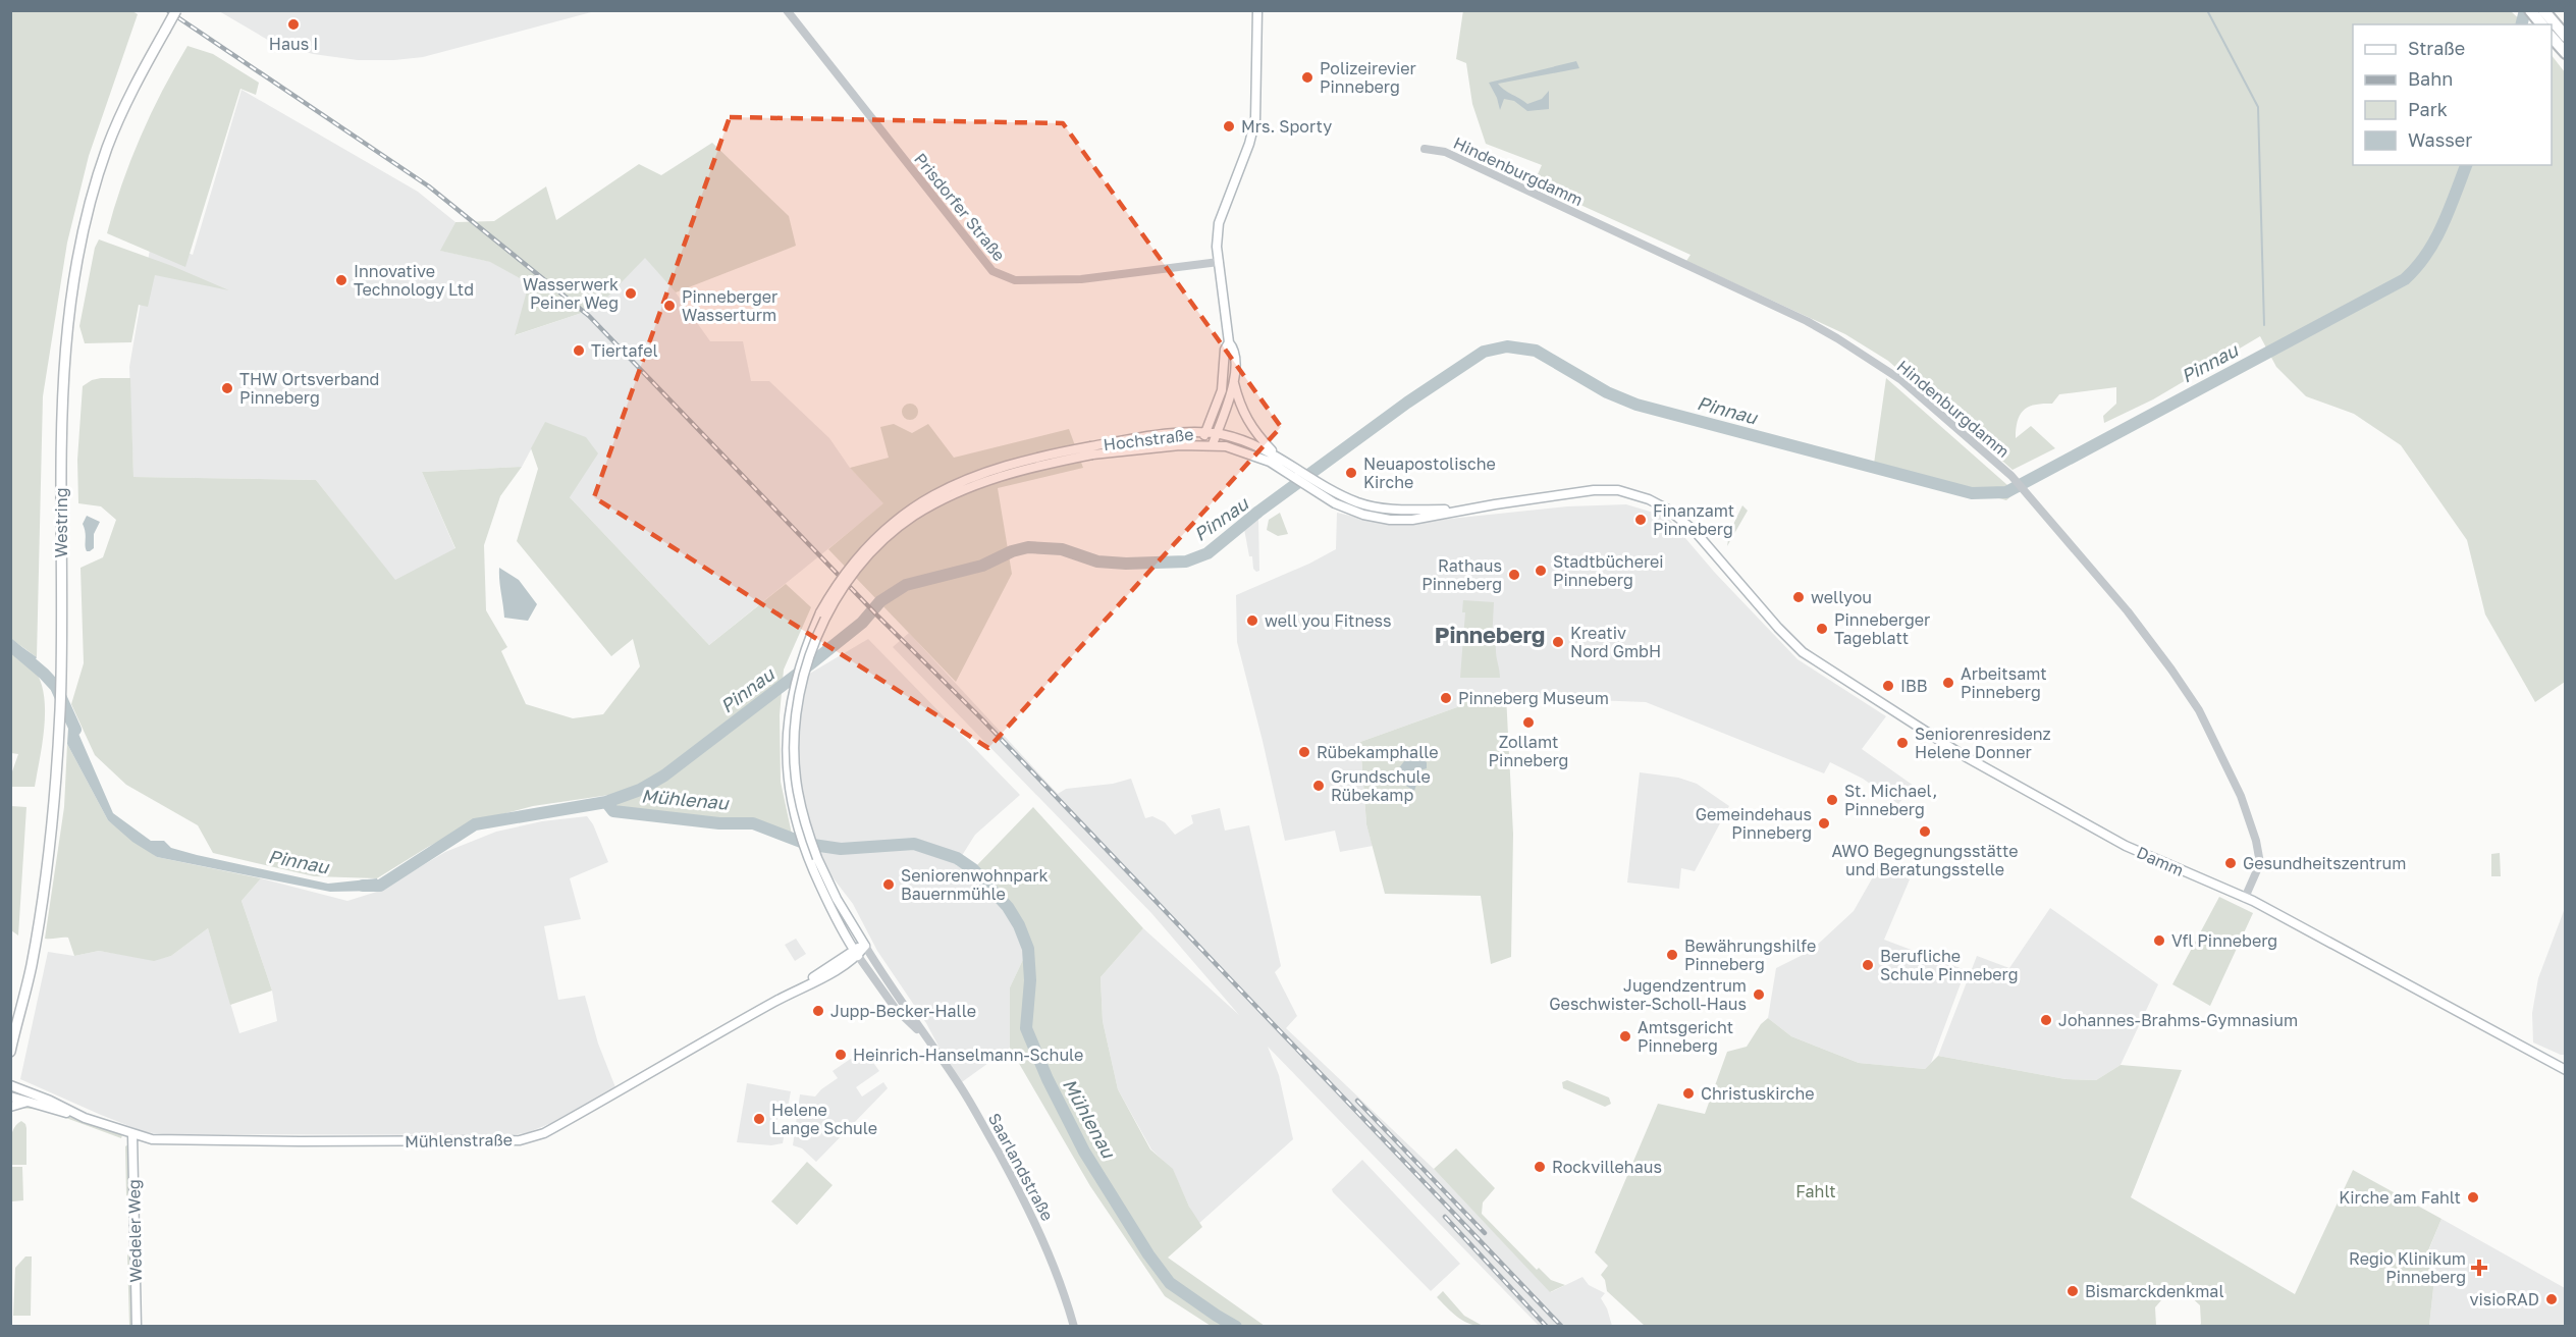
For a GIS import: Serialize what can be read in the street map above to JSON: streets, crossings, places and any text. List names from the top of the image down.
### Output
{
  "streets": {
    "main road": [
      "Hochstraße",
      "Westring",
      "Damm",
      "Mühlenstraße",
      "Wedeler Weg"
    ],
    "street": ["Hindenburgdamm", "Prisdorfer Straße", "Saarlandstraße"]
  },
  "crossings": [
    ["Hindenburgdamm", "Damm"],
    ["Mühlenstraße", "Saarlandstraße"],
    ["Mühlenstraße", "Wedeler Weg"]
  ],
  "districts": ["Pinneberg"],
  "water": ["Pinnau", "Mühlenau"],
  "parks": ["Fahlt"],
  "places": {
    "other": [
      "Haus I",
      "Polizeirevier Pinneberg",
      "Mrs. Sporty",
      "Innovative Technology Ltd",
      "Wasserwerk Peiner Weg",
      "Pinneberger Wasserturm",
      "Tiertafel",
      "THW Ortsverband Pinneberg",
      "Neuapostolische Kirche",
      "Finanzamt Pinneberg",
      "Stadtbücherei Pinneberg",
      "Rathaus Pinneberg",
      "wellyou",
      "well you Fitness",
      "Pinneberger Tageblatt",
      "Kreativ Nord GmbH",
      "Arbeitsamt Pinneberg",
      "IBB",
      "Pinneberg Museum",
      "Zollamt Pinneberg",
      "Seniorenresidenz Helene Donner",
      "Rübekamphalle",
      "Grundschule Rübekamp",
      "St. Michael, Pinneberg",
      "Gemeindehaus Pinneberg",
      "AWO Begegnungsstätte und Beratungsstelle",
      "Gesundheitszentrum",
      "Seniorenwohnpark Bauernmühle",
      "Vfl Pinneberg",
      "Bewährungshilfe Pinneberg",
      "Berufliche Schule Pinneberg",
      "Jugendzentrum Geschwister-Scholl-Haus",
      "Jupp-Becker-Halle",
      "Johannes-Brahms-Gymnasium",
      "Amtsgericht Pinneberg",
      "Heinrich-Hanselmann-Schule",
      "Christuskirche",
      "Helene Lange Schule",
      "Rockvillehaus",
      "Kirche am Fahlt",
      "Bismarckdenkmal",
      "visioRAD"
    ],
    "health": ["Regio Klinikum Pinneberg"]
  },
  "legend": [
    "Straße",
    "Bahn",
    "Park",
    "Wasser"
  ]
}
